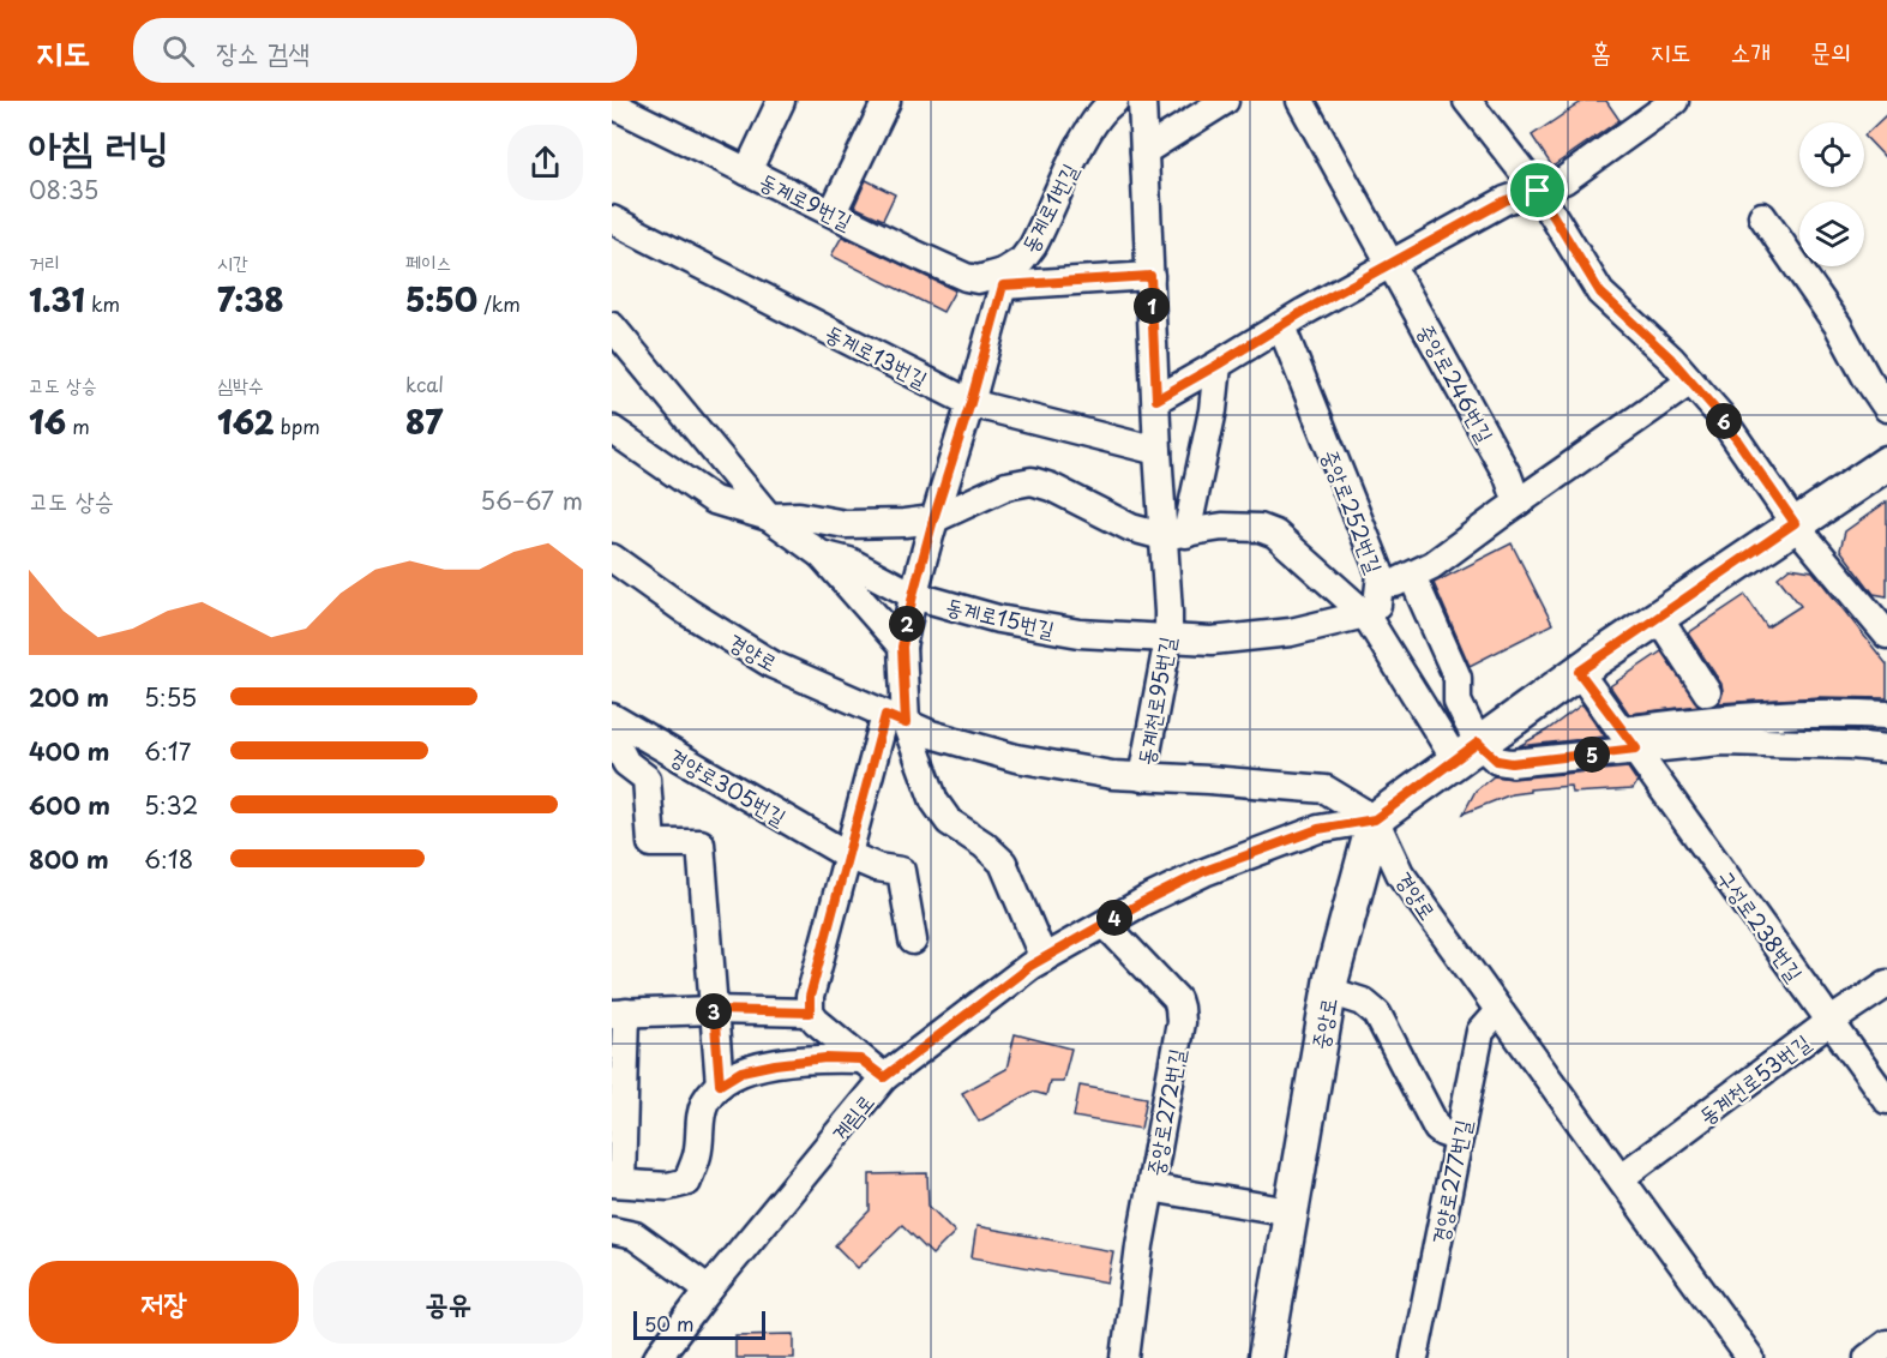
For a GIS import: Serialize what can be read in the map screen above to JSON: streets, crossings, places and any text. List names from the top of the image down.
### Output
{
  "streets": {
    "main road": ["중앙로"],
    "street": [
      "동계로9번길",
      "동계로1번길",
      "동계로13번길",
      "중앙로246번길",
      "중앙로252번길",
      "동계로15번길",
      "경양로",
      "동계천로95번길",
      "경양로305번길",
      "구성로238번길",
      "동계천로53번길",
      "중앙로272번길",
      "계림로",
      "경양로277번길"
    ]
  },
  "crossings": [
    ["동계로9번길", "동계로1번길"],
    ["동계로9번길", "동계천로95번길"],
    ["동계로13번길", "동계천로95번길"],
    ["중앙로252번길", "동계로15번길"],
    ["동계로15번길", "동계천로95번길"],
    ["경양로", "동계천로95번길"],
    ["경양로", "중앙로"],
    ["경양로", "동계천로53번길"],
    ["경양로", "계림로"],
    ["경양로", "경양로277번길"],
    ["구성로238번길", "동계천로53번길"],
    ["중앙로", "중앙로272번길"],
    ["중앙로", "계림로"],
    ["중앙로272번길", "계림로"]
  ],
  "scale_bar": "50 m",
  "page": {
    "header": "지도",
    "search": "장소 검색",
    "nav": [
      "홈",
      "지도",
      "소개",
      "문의"
    ],
    "heading": ["아침 러닝", "08:35"],
    "stats": [
      ["거리", "1.31 km"],
      ["시간", "7:38"],
      ["페이스", "5:50 /km"],
      ["고도 상승", "16 m"],
      ["심박수", "162 bpm"],
      ["kcal", "87"]
    ],
    "pins": [
      "1",
      "6",
      "2",
      "5",
      "4",
      "3"
    ],
    "chart": ["고도 상승", "56–67 m"],
    "list": [
      {
        "name": "200 m",
        "note": "5:55"
      },
      {
        "name": "400 m",
        "note": "6:17"
      },
      {
        "name": "600 m",
        "note": "5:32"
      },
      {
        "name": "800 m",
        "note": "6:18"
      }
    ],
    "buttons": ["저장", "공유"],
    "scale": "50 m"
  }
}
